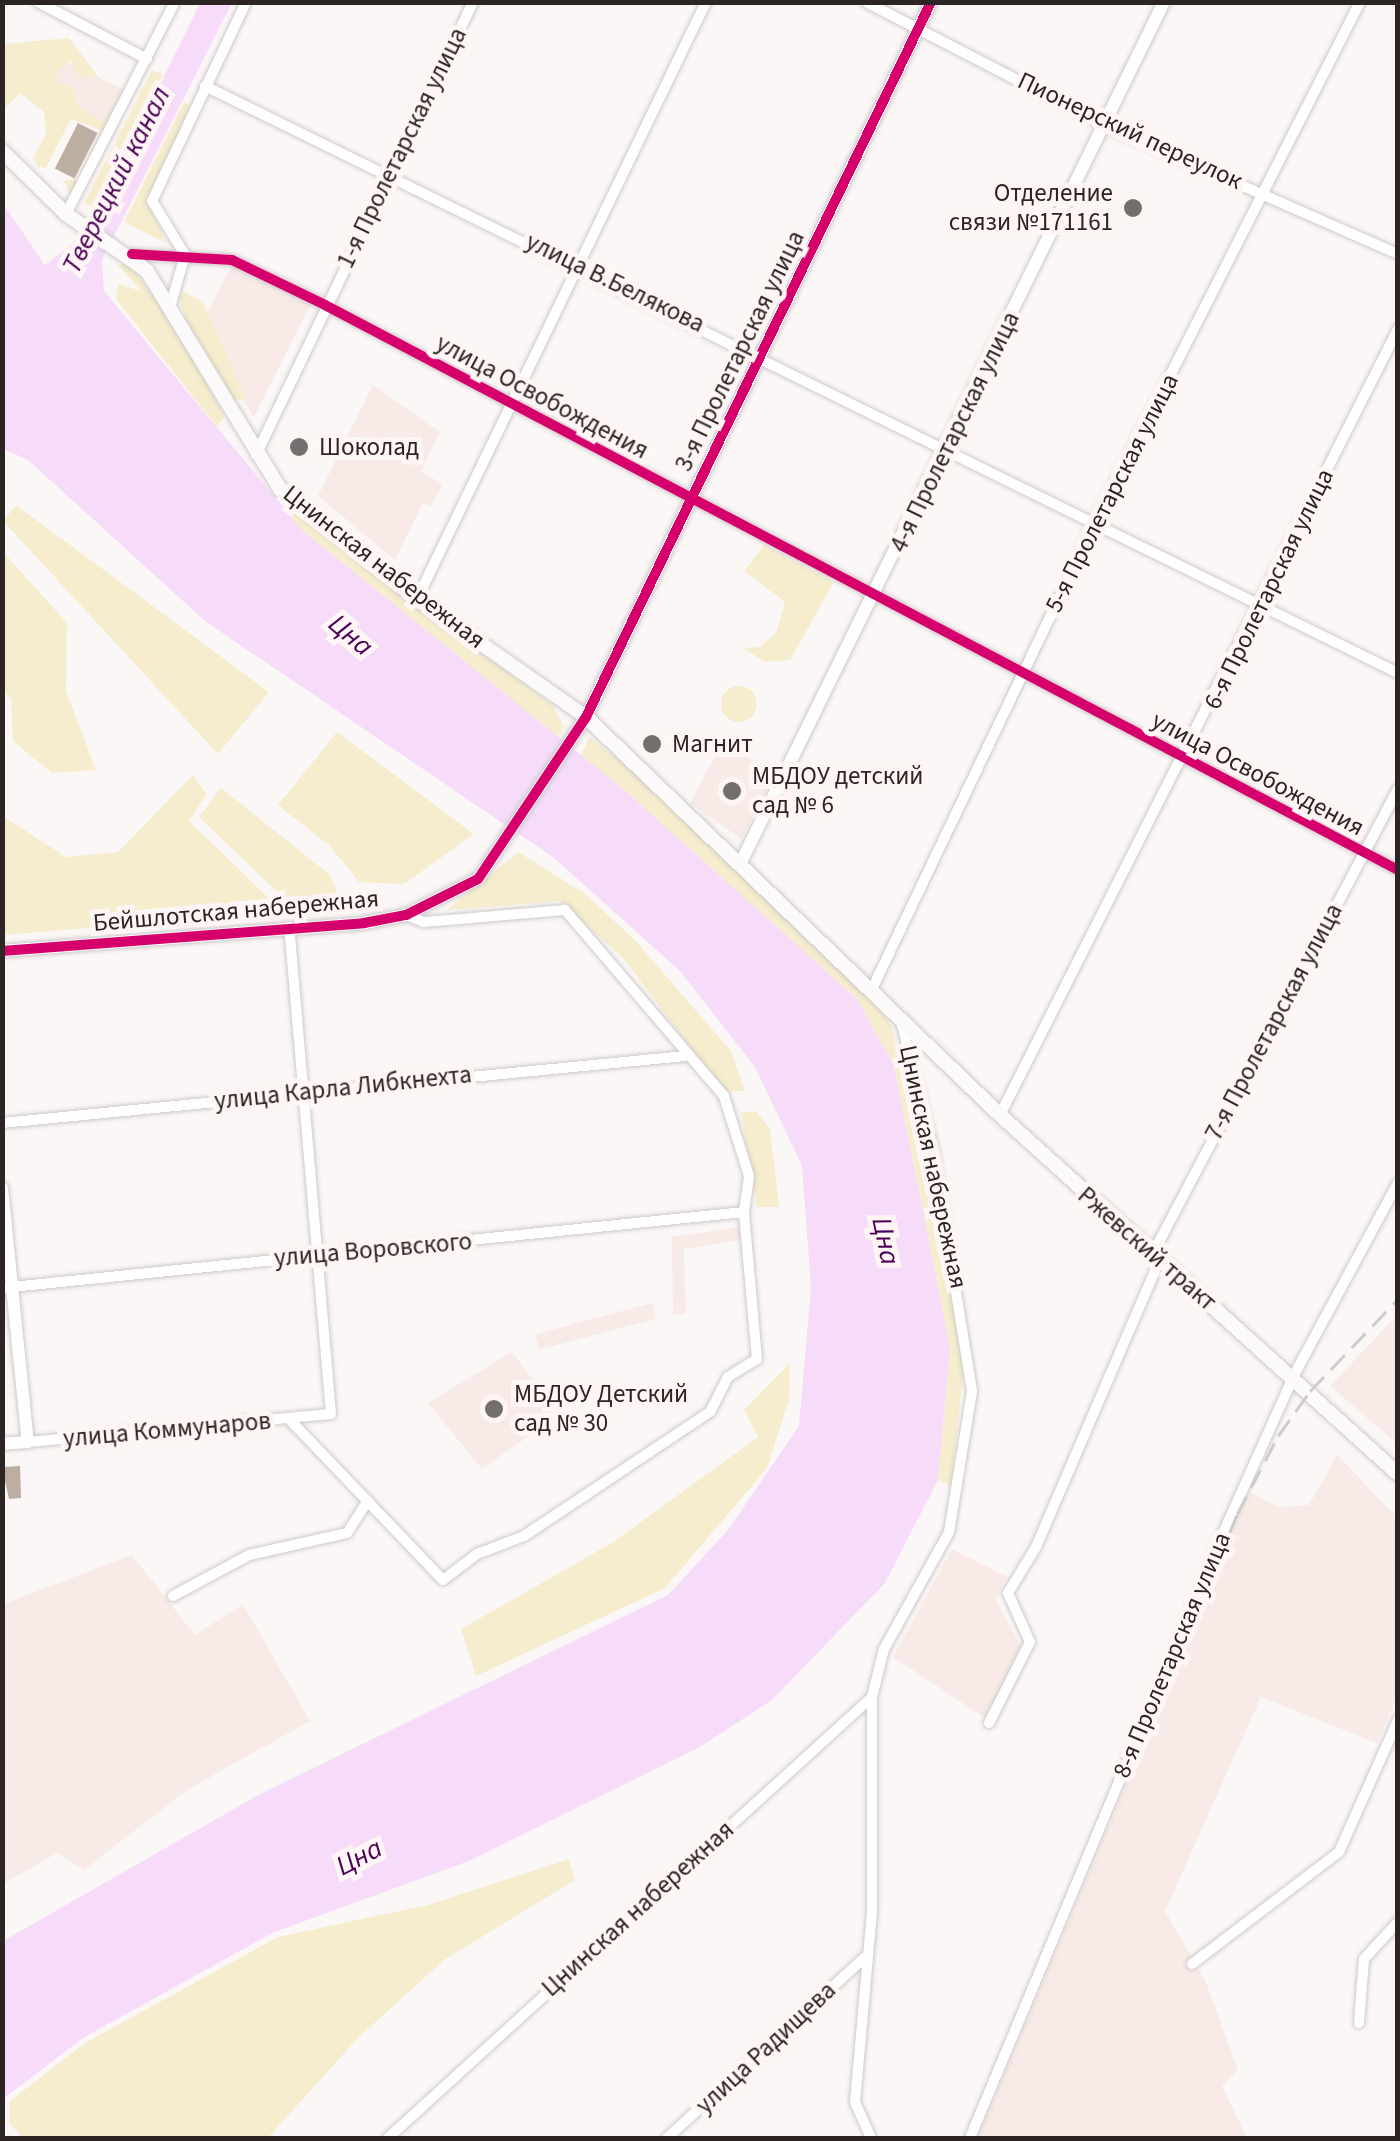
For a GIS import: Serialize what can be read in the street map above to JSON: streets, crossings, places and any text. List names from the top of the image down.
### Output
{
  "streets": {
    "main road": ["Цнинская набережная", "Ржевский тракт"],
    "street": [
      "Пионерский переулок",
      "1-я Пролетарская улица",
      "улица В.Белякова",
      "3-я Пролетарская улица",
      "улица Освобождения",
      "4-я Пролетарская улица",
      "5-я Пролетарская улица",
      "6-я Пролетарская улица",
      "Бейшлотская набережная",
      "7-я Пролетарская улица",
      "улица Карла Либкнехта",
      "улица Воровского",
      "улица Коммунаров",
      "8-я Пролетарская улица",
      "улица Радищева"
    ]
  },
  "crossings": [
    ["Пионерский переулок", "3-я Пролетарская улица"],
    ["Пионерский переулок", "4-я Пролетарская улица"],
    ["Пионерский переулок", "5-я Пролетарская улица"],
    ["1-я Пролетарская улица", "улица В.Белякова"],
    ["1-я Пролетарская улица", "улица Освобождения"],
    ["1-я Пролетарская улица", "Цнинская набережная"],
    ["улица В.Белякова", "3-я Пролетарская улица"],
    ["улица В.Белякова", "4-я Пролетарская улица"],
    ["улица В.Белякова", "5-я Пролетарская улица"],
    ["улица В.Белякова", "6-я Пролетарская улица"],
    ["3-я Пролетарская улица", "улица Освобождения"],
    ["3-я Пролетарская улица", "Цнинская набережная"],
    ["3-я Пролетарская улица", "Бейшлотская набережная"],
    ["улица Освобождения", "4-я Пролетарская улица"],
    ["улица Освобождения", "5-я Пролетарская улица"],
    ["улица Освобождения", "Цнинская набережная"],
    ["улица Освобождения", "6-я Пролетарская улица"],
    ["улица Освобождения", "7-я Пролетарская улица"],
    ["4-я Пролетарская улица", "Цнинская набережная"],
    ["5-я Пролетарская улица", "Цнинская набережная"],
    ["Цнинская набережная", "Ржевский тракт"],
    ["6-я Пролетарская улица", "Ржевский тракт"],
    ["Бейшлотская набережная", "улица Карла Либкнехта"],
    ["Бейшлотская набережная", "улица Воровского"],
    ["7-я Пролетарская улица", "Ржевский тракт"],
    ["Ржевский тракт", "8-я Пролетарская улица"],
    ["улица Воровского", "улица Коммунаров"]
  ],
  "water": ["Тверецкий канал", "Цна"],
  "places": [
    "Отделение связи №171161",
    "Шоколад",
    "Магнит",
    "МБДОУ детский сад № 6",
    "МБДОУ Детский сад № 30"
  ]
}
